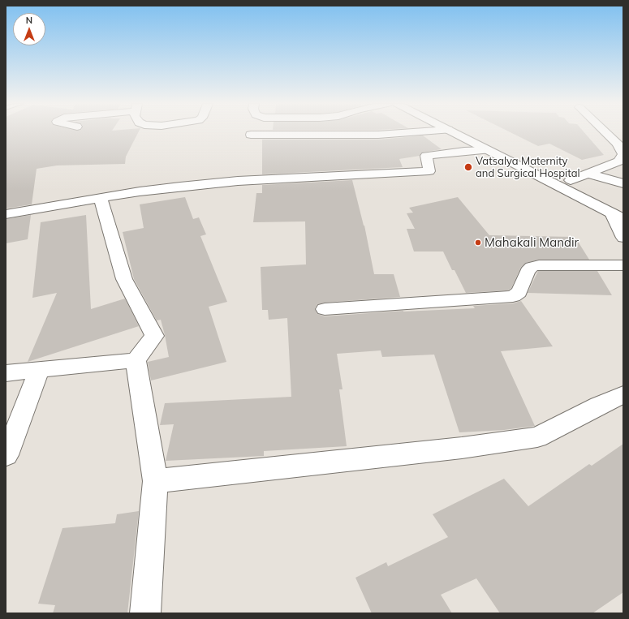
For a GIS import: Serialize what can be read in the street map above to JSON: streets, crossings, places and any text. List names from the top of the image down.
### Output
{
  "places": ["Vatsalya Maternity and Surgical Hospital", "Mahakali Mandir"],
  "north": "top"
}
